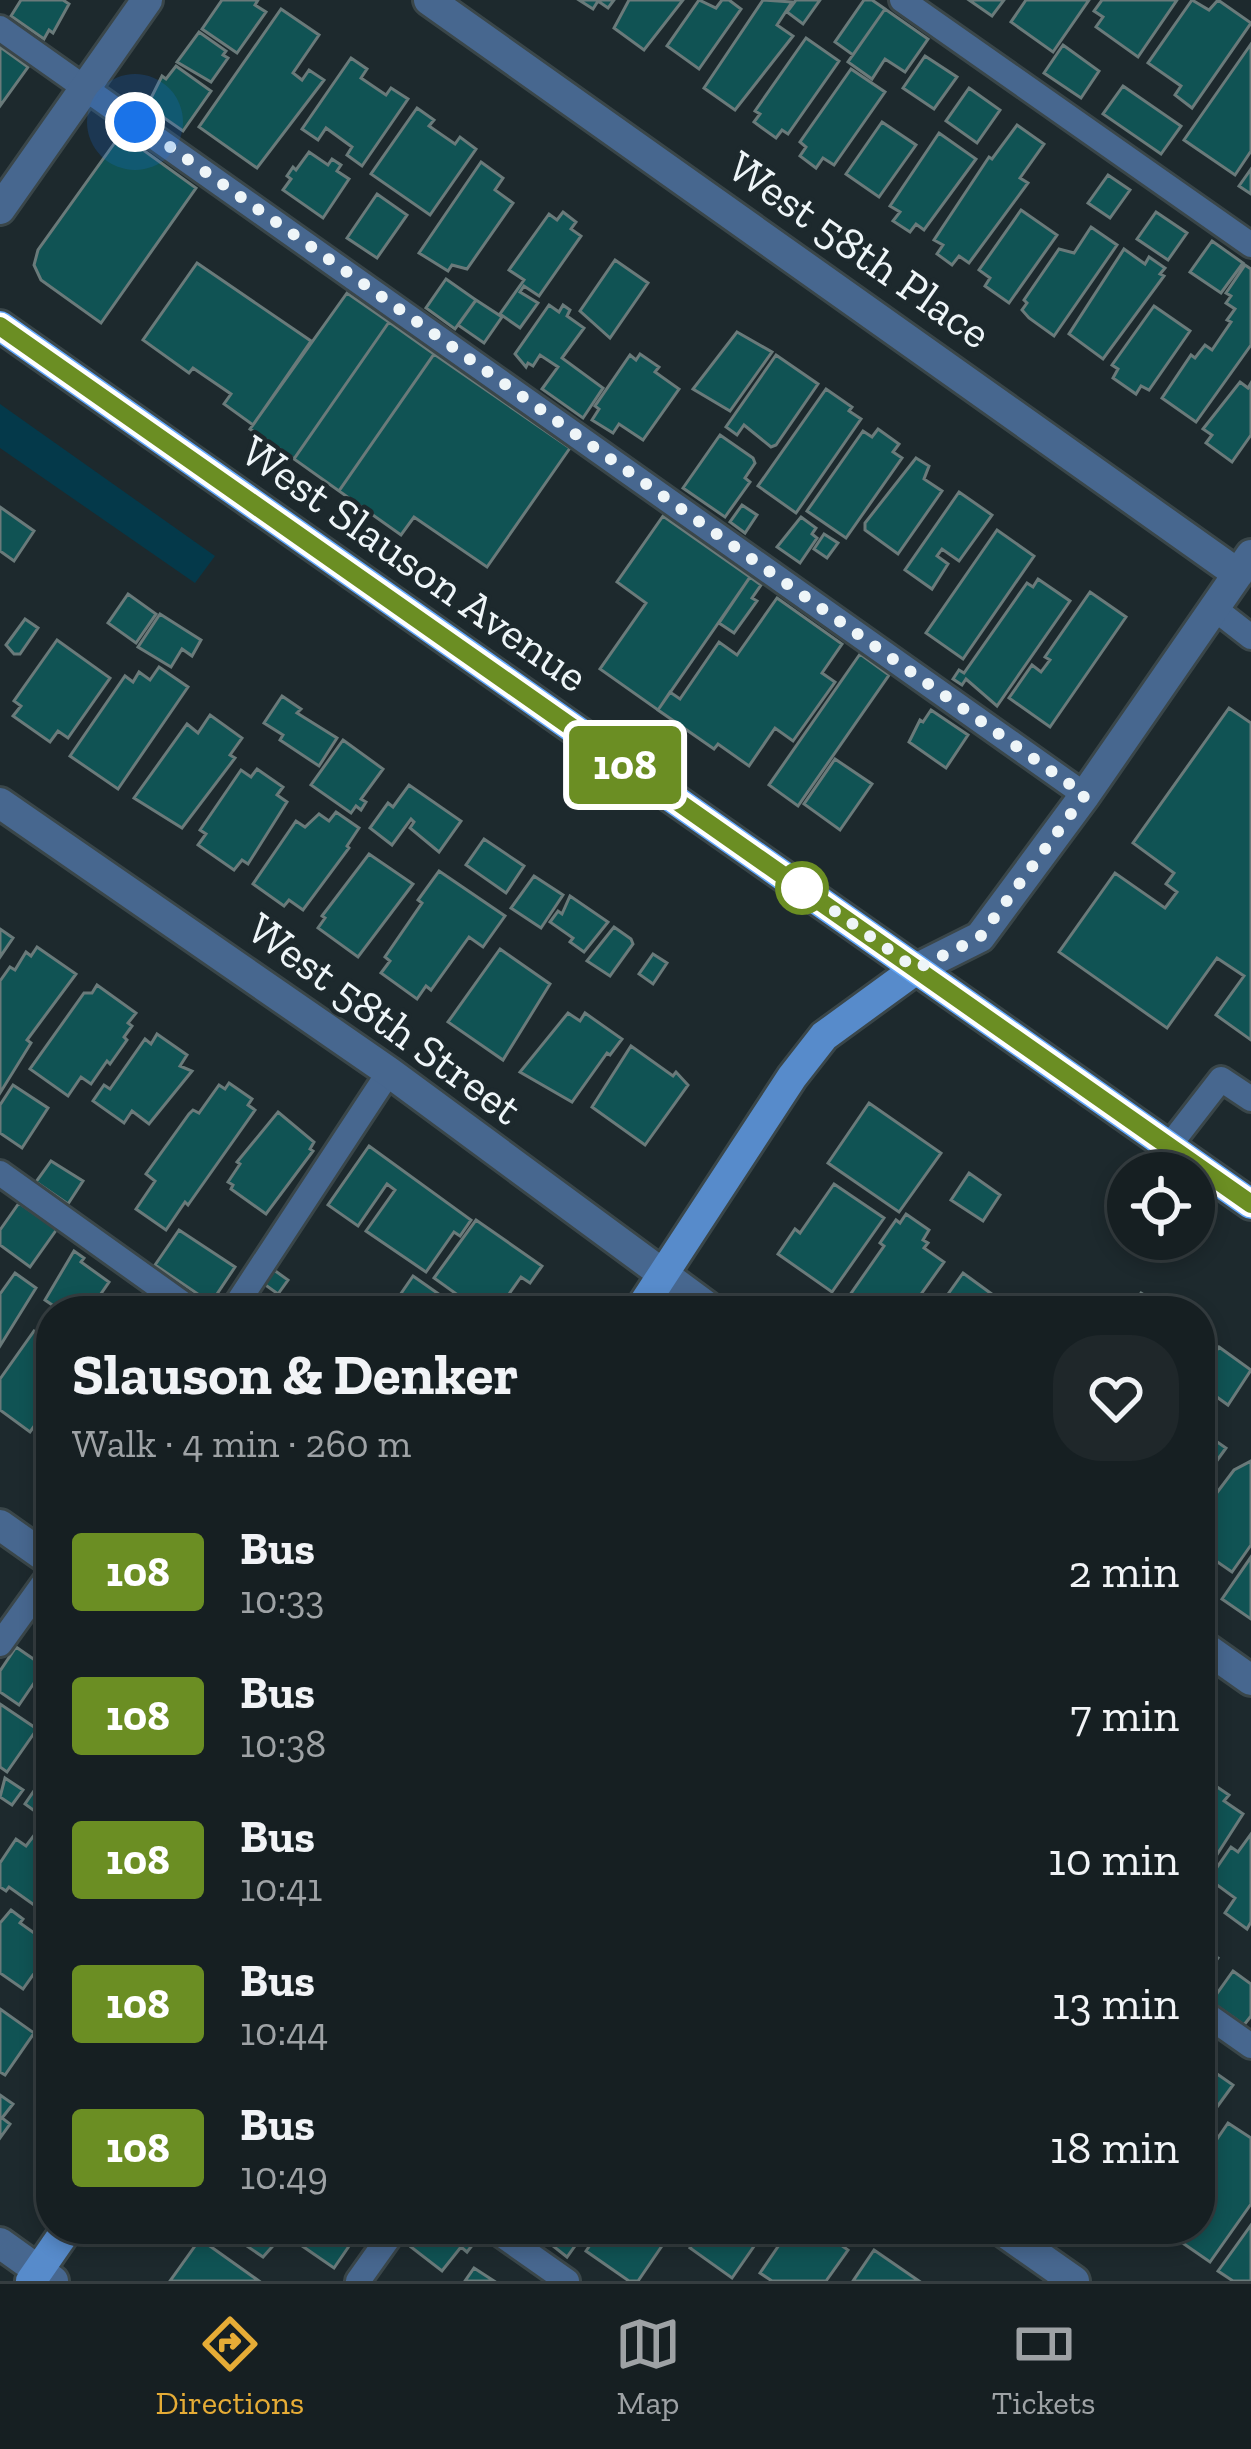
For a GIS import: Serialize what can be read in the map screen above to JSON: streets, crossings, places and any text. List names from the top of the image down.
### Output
{
  "streets": {
    "main road": ["West Slauson Avenue"],
    "street": ["West 58th Place", "West 58th Street"]
  },
  "lines": ["bus line 108"],
  "page": {
    "on_map": "108",
    "heading": ["Slauson & Denker", "Walk · 4 min · 260 m"],
    "list": [
      {
        "mark": "108",
        "name": "Bus",
        "note": "10:33",
        "value": "2 min"
      },
      {
        "mark": "108",
        "name": "Bus",
        "note": "10:38",
        "value": "7 min"
      },
      {
        "mark": "108",
        "name": "Bus",
        "note": "10:41",
        "value": "10 min"
      },
      {
        "mark": "108",
        "name": "Bus",
        "note": "10:44",
        "value": "13 min"
      },
      {
        "mark": "108",
        "name": "Bus",
        "note": "10:49",
        "value": "18 min"
      }
    ],
    "tabs": ["Directions", "Map", "Tickets"]
  }
}
